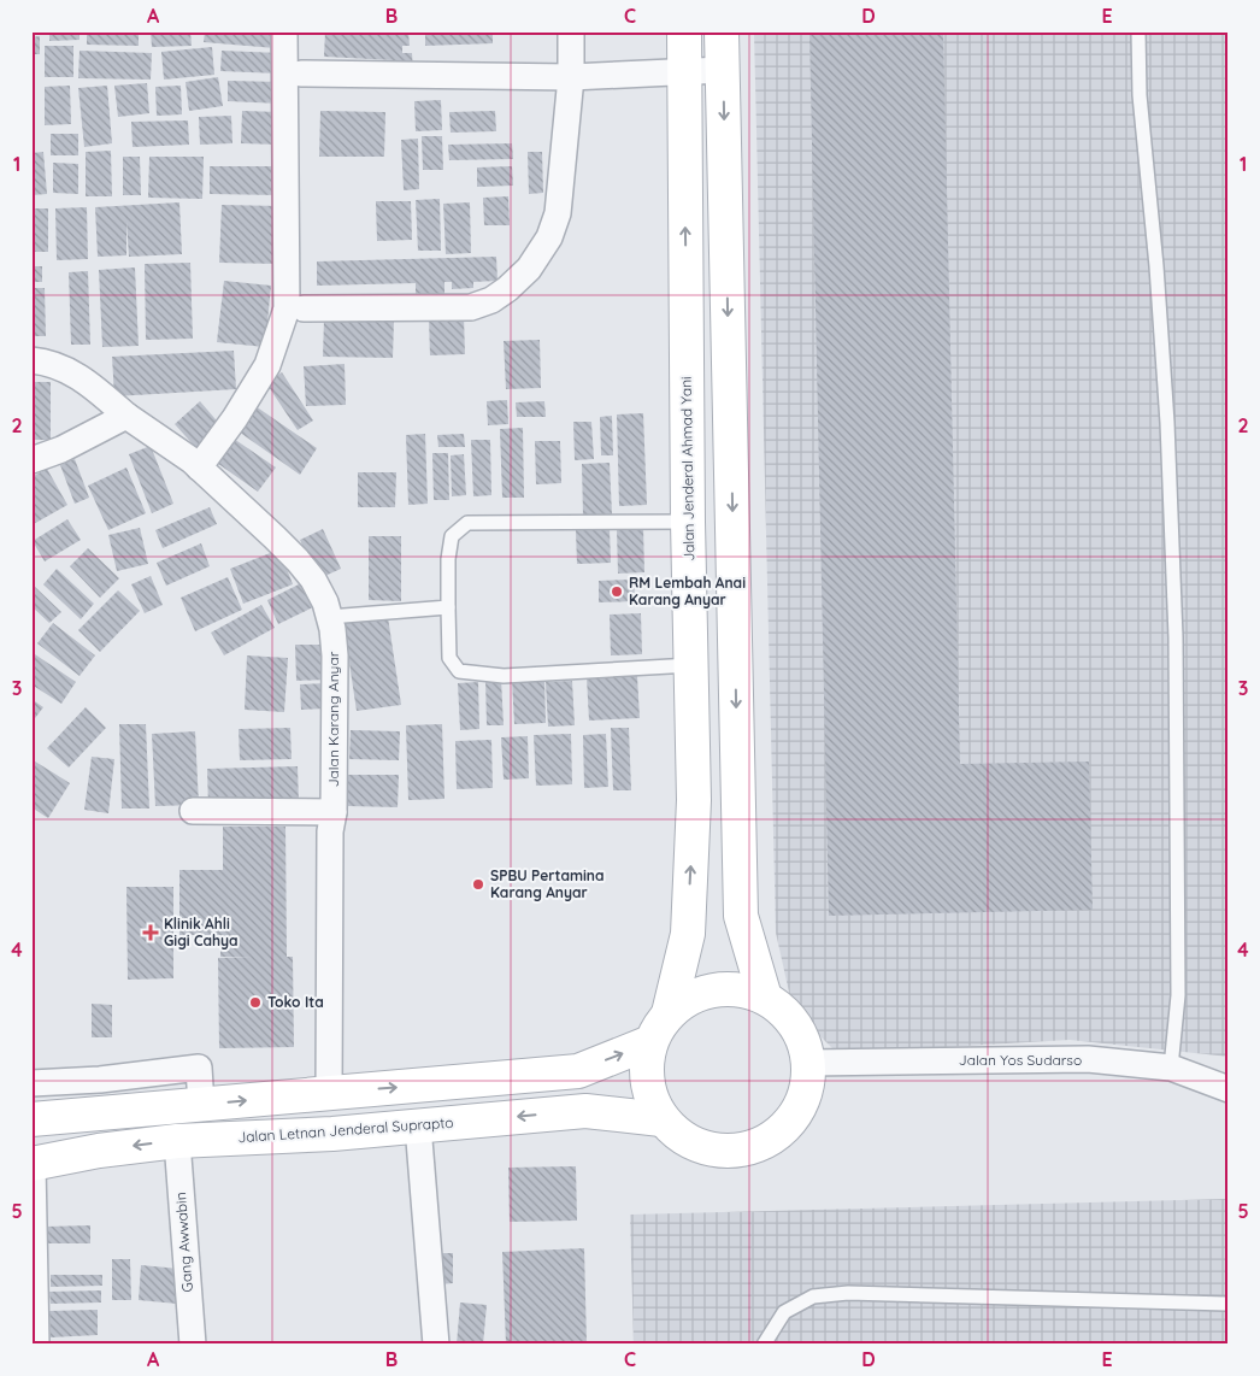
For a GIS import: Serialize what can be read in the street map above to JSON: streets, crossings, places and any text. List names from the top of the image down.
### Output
{
  "streets": {
    "main road": ["Jalan Jenderal Ahmad Yani", "Jalan Letnan Jenderal Suprapto"],
    "street": ["Jalan Karang Anyar", "Jalan Yos Sudarso", "Gang Awwabin"]
  },
  "crossings": [
    ["Jalan Jenderal Ahmad Yani", "Jalan Yos Sudarso"],
    ["Jalan Jenderal Ahmad Yani", "Jalan Letnan Jenderal Suprapto"],
    ["Jalan Yos Sudarso", "Jalan Letnan Jenderal Suprapto"],
    ["Jalan Letnan Jenderal Suprapto", "Gang Awwabin"]
  ],
  "places": {
    "other": ["RM Lembah Anai Karang Anyar", "SPBU Pertamina Karang Anyar", "Toko Ita"],
    "health": ["Klinik Ahli Gigi Cahya"]
  },
  "grid": {
    "columns": [
      "A",
      "B",
      "C",
      "D",
      "E"
    ],
    "rows": [
      "1",
      "2",
      "3",
      "4",
      "5"
    ]
  }
}
